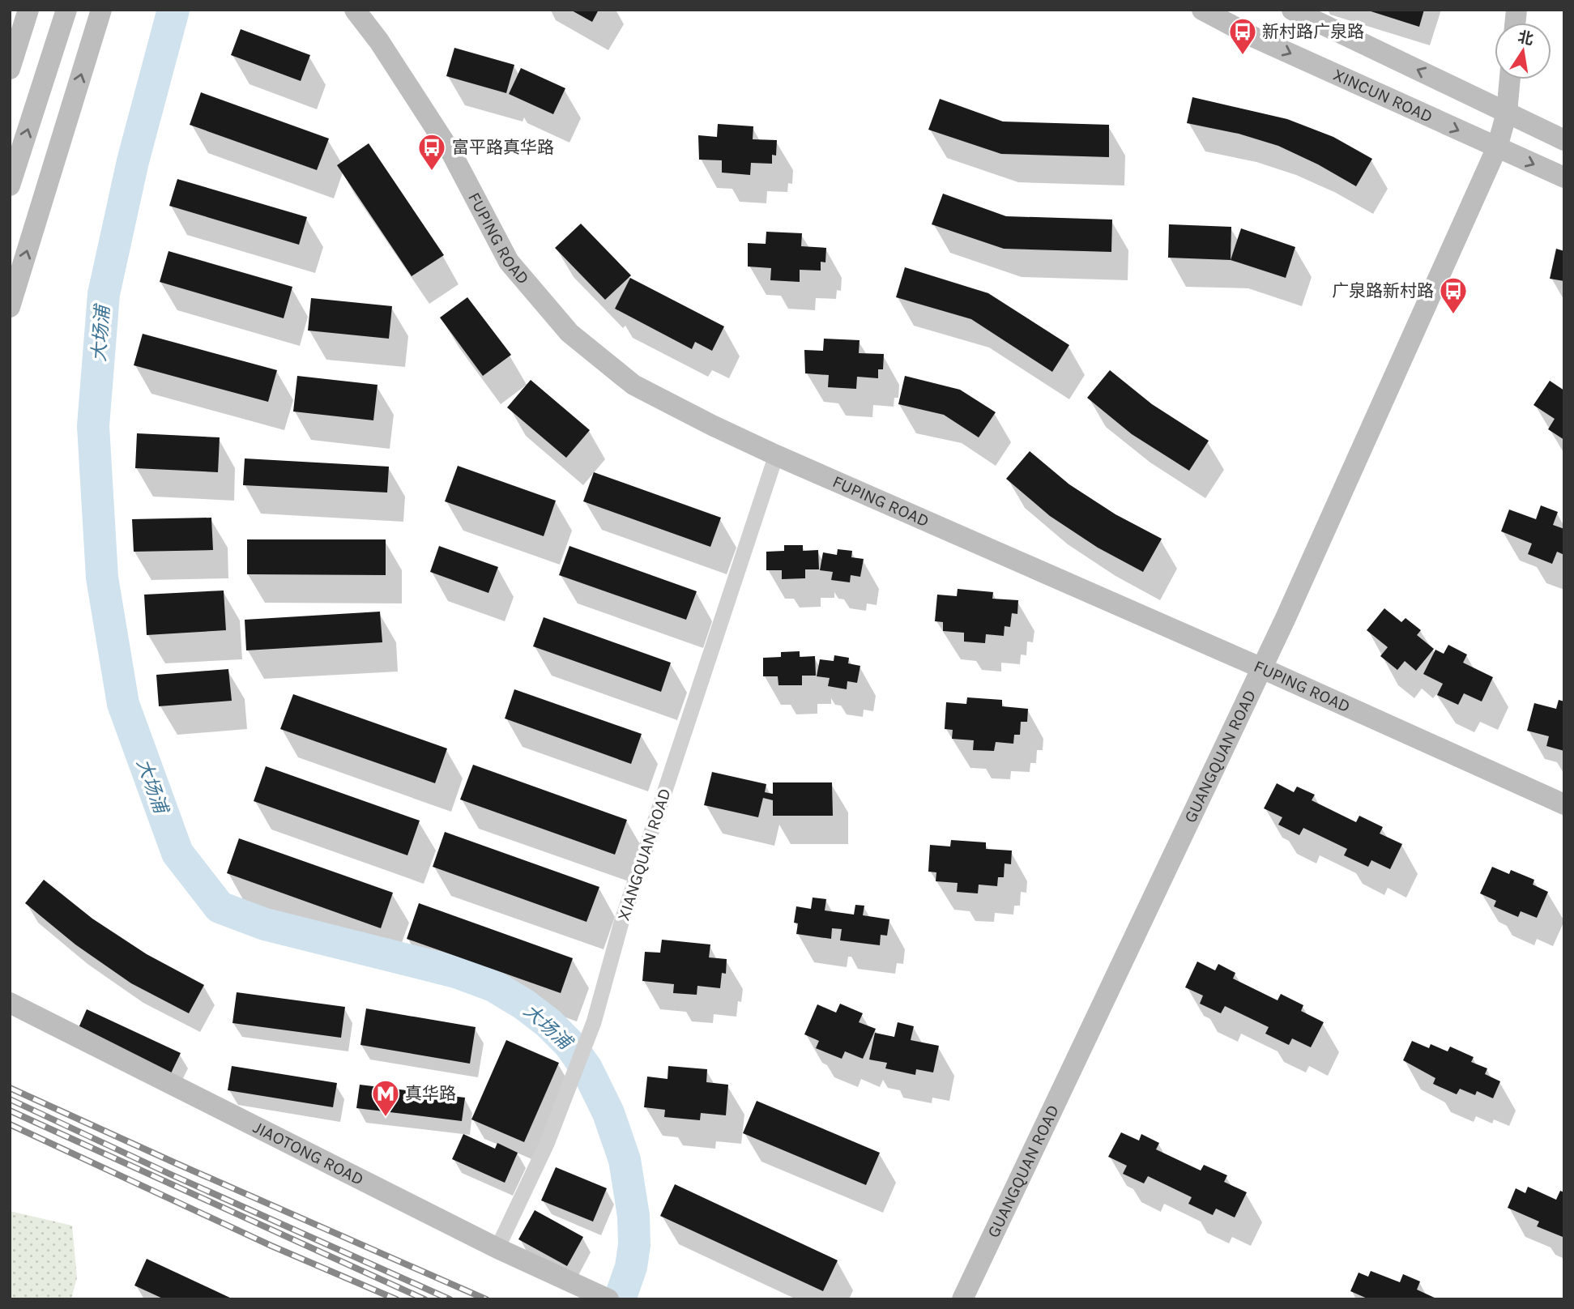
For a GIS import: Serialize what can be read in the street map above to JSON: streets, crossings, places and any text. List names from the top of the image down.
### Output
{
  "streets": {
    "street": [
      "XINCUN ROAD",
      "FUPING ROAD",
      "GUANGQUAN ROAD",
      "XIANGQUAN ROAD",
      "JIAOTONG ROAD"
    ]
  },
  "crossings": [
    ["XINCUN ROAD", "GUANGQUAN ROAD"],
    ["FUPING ROAD", "GUANGQUAN ROAD"],
    ["FUPING ROAD", "XIANGQUAN ROAD"],
    ["XIANGQUAN ROAD", "JIAOTONG ROAD"]
  ],
  "water": ["大场浦"],
  "places": {
    "bus stop": ["新村路广泉路", "富平路真华路", "广泉路新村路"],
    "metro station": ["真华路"]
  },
  "north": "top"
}
